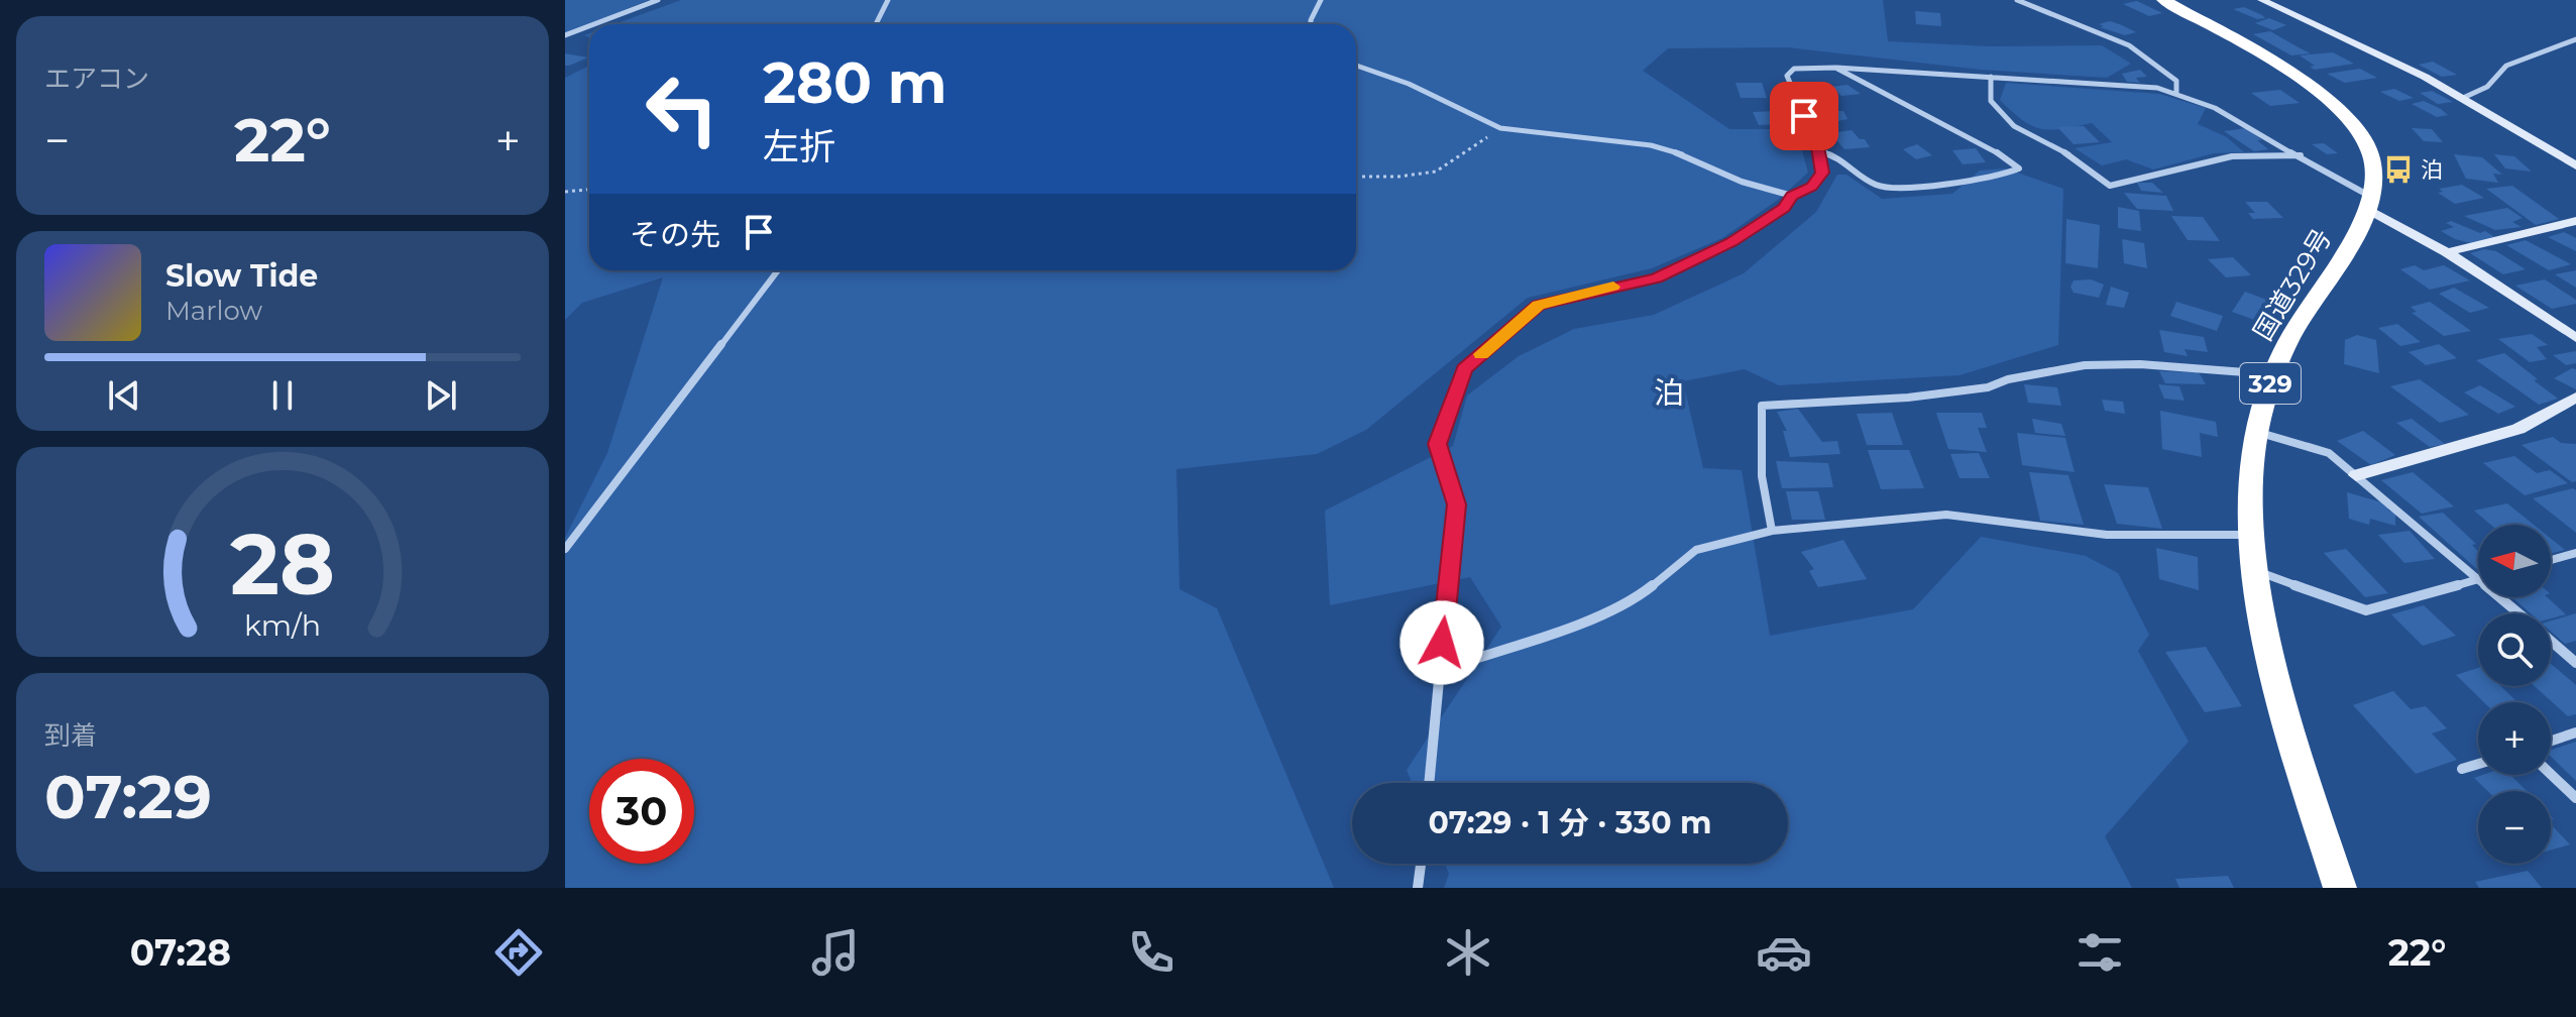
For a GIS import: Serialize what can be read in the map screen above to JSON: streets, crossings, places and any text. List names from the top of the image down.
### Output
{
  "streets": {
    "highway": ["国道329号", "329"]
  },
  "districts": ["泊"],
  "places": {
    "bus stop": ["泊"]
  },
  "north": "left",
  "page": {
    "tile": [
      "エアコン",
      ["到着", "07:29"]
    ],
    "turn": ["280 m", "左折"],
    "heat": ["−", "22°", "+"],
    "then": "その先",
    "song": ["Slow Tide", "Marlow"],
    "map_buttons": ["+", "−"],
    "limit": "30",
    "trip": "07:29 · 1 分 · 330 m",
    "tabs": ["07:28", "22°"],
    "gauge": ["28", "km/h"]
  }
}
